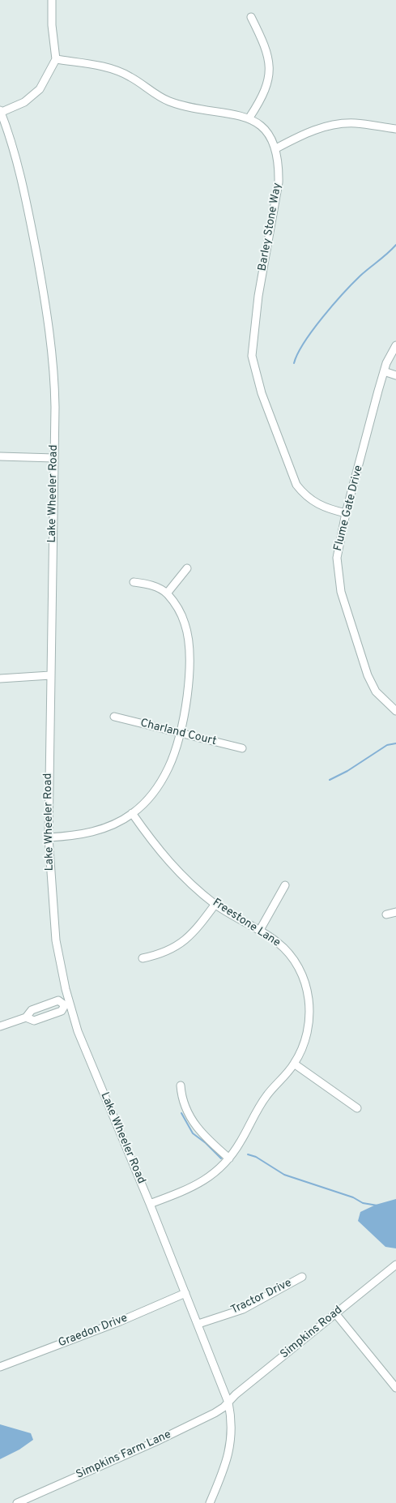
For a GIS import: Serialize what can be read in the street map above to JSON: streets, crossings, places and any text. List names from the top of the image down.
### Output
{
  "streets": {
    "street": [
      "Barley Stone Way",
      "Lake Wheeler Road",
      "Flume Gate Drive",
      "Charland Court",
      "Freestone Lane",
      "Tractor Drive",
      "Graedon Drive",
      "Simpkins Road",
      "Simpkins Farm Lane"
    ]
  },
  "crossings": [
    ["Barley Stone Way", "Flume Gate Drive"],
    ["Lake Wheeler Road", "Freestone Lane"],
    ["Lake Wheeler Road", "Tractor Drive"],
    ["Lake Wheeler Road", "Graedon Drive"],
    ["Lake Wheeler Road", "Simpkins Road"],
    ["Lake Wheeler Road", "Simpkins Farm Lane"],
    ["Simpkins Road", "Simpkins Farm Lane"]
  ]
}
